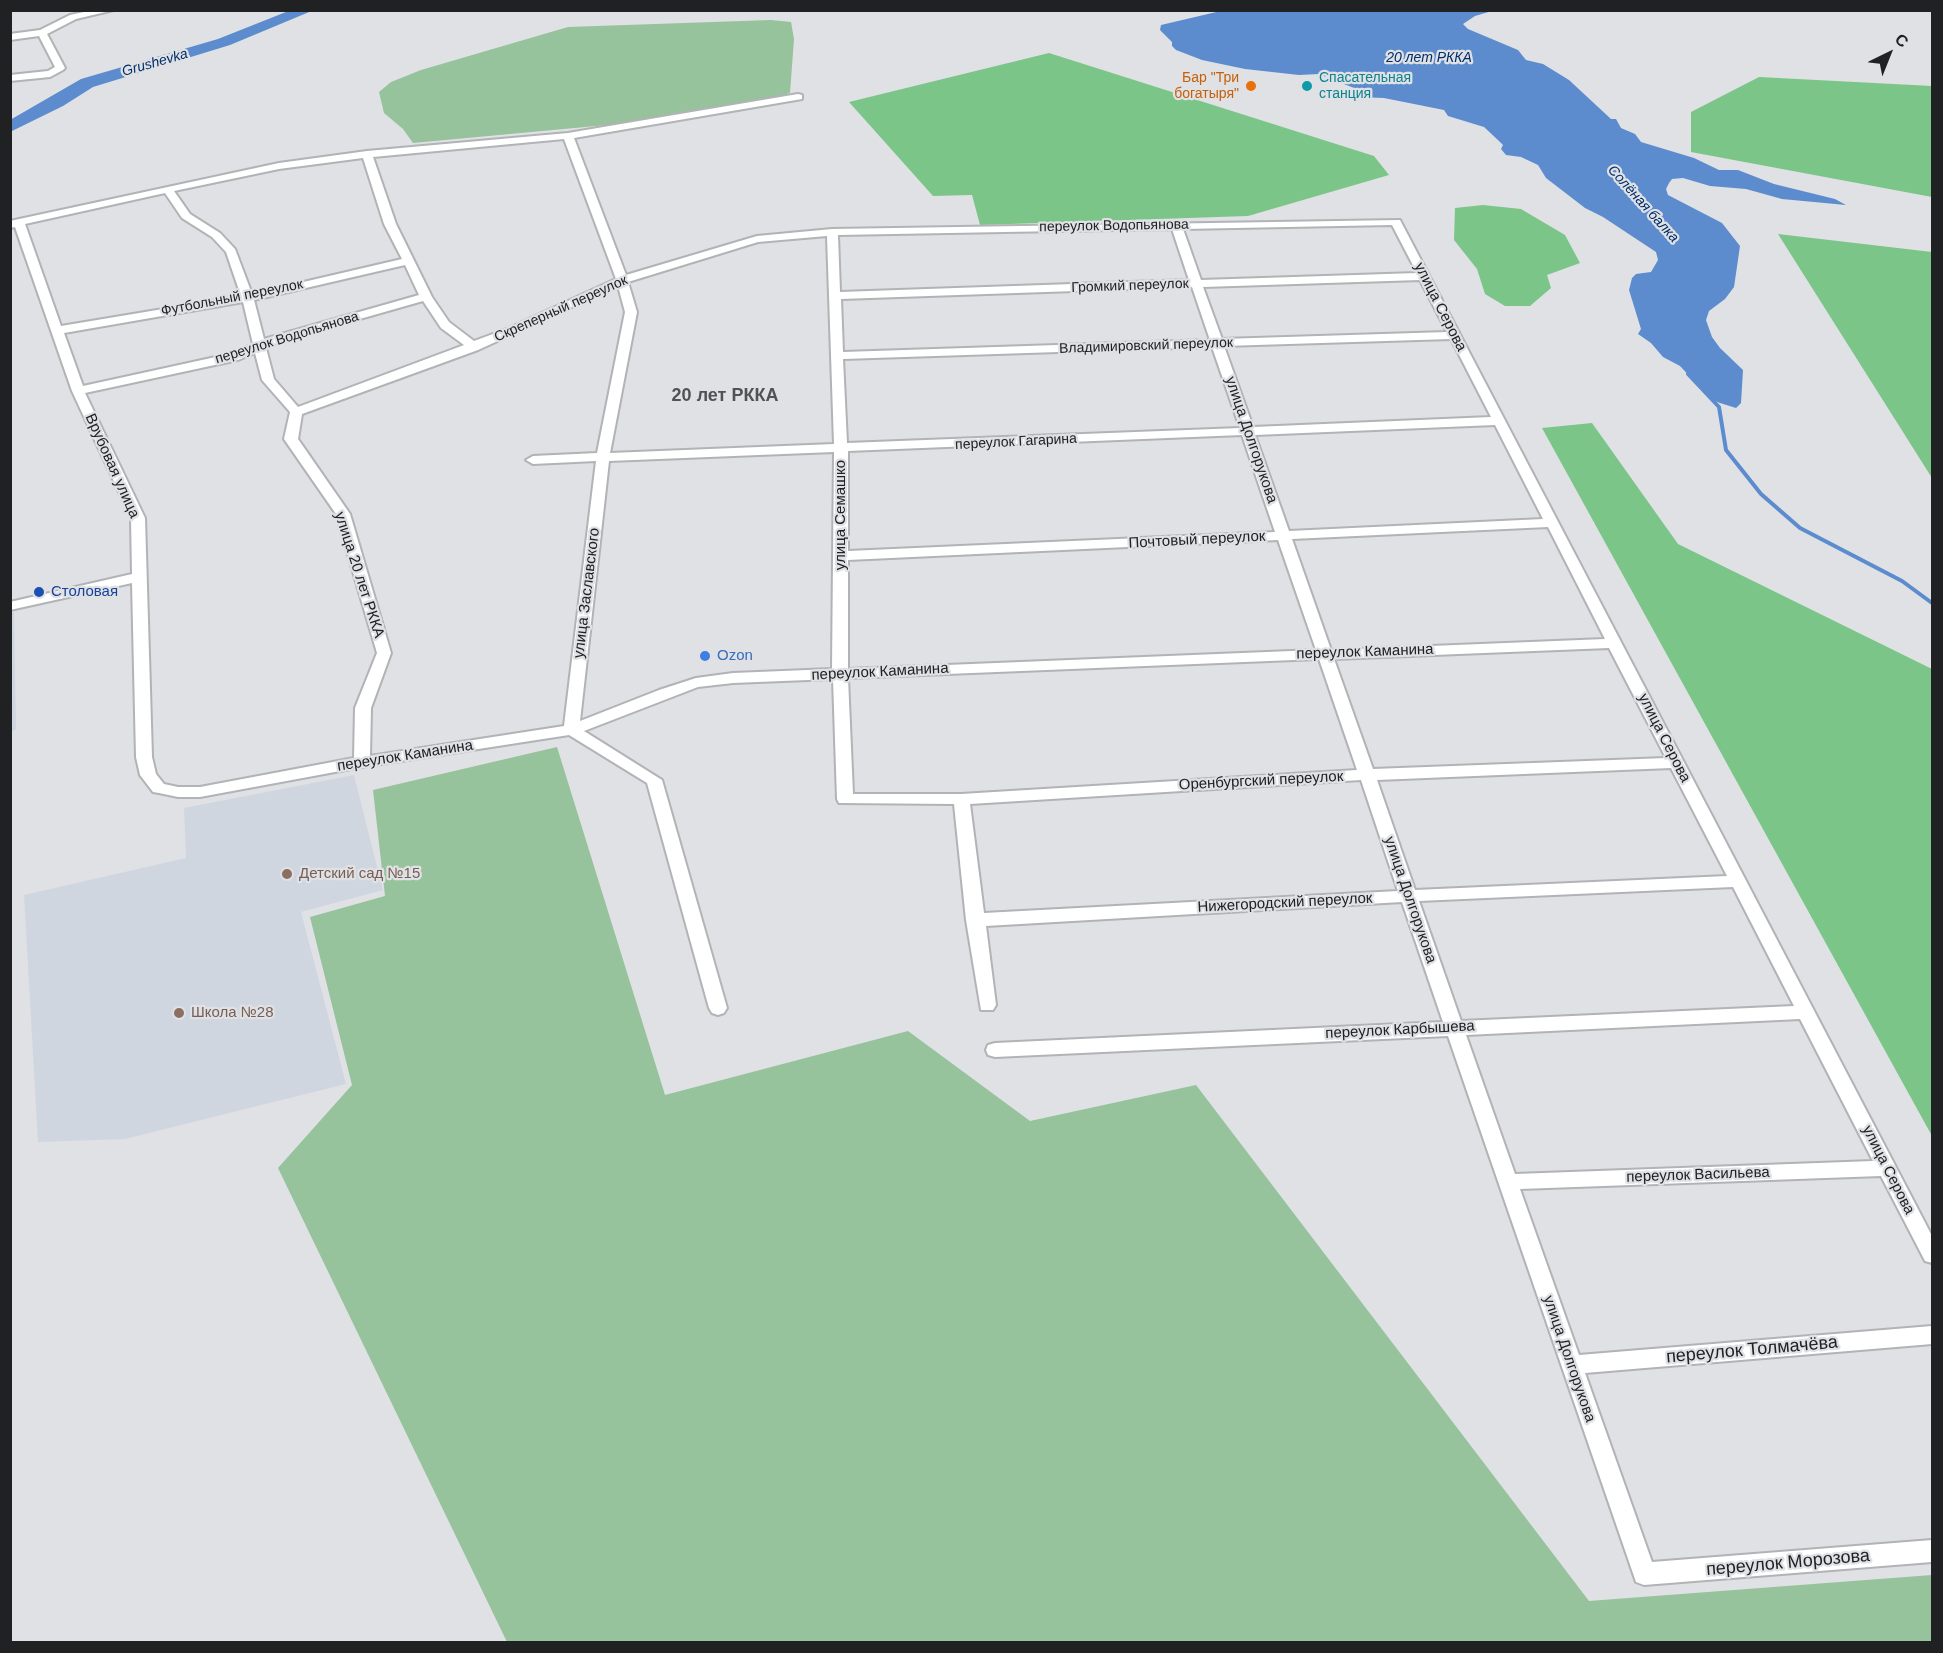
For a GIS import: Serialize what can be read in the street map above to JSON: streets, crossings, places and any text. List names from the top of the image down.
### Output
{
  "streets": {
    "street": [
      "переулок Водопьянова",
      "Громкий переулок",
      "Футбольный переулок",
      "улица Серова",
      "Скреперный переулок",
      "Владимировский переулок",
      "улица Долгорукова",
      "переулок Гагарина",
      "Врубовая улица",
      "улица Семашко",
      "Почтовый переулок",
      "улица 20 лет РККА",
      "улица Заславского",
      "переулок Каманина",
      "Оренбургский переулок",
      "Нижегородский переулок",
      "переулок Карбышева",
      "переулок Васильева",
      "переулок Толмачёва",
      "переулок Морозова"
    ]
  },
  "crossings": [
    ["переулок Водопьянова", "улица Серова"],
    ["переулок Водопьянова", "Скреперный переулок"],
    ["переулок Водопьянова", "улица Долгорукова"],
    ["переулок Водопьянова", "Врубовая улица"],
    ["переулок Водопьянова", "улица Семашко"],
    ["Громкий переулок", "улица Серова"],
    ["Громкий переулок", "улица Долгорукова"],
    ["Громкий переулок", "улица Семашко"],
    ["Футбольный переулок", "Врубовая улица"],
    ["улица Серова", "Владимировский переулок"],
    ["улица Серова", "переулок Гагарина"],
    ["улица Серова", "Почтовый переулок"],
    ["улица Серова", "переулок Каманина"],
    ["улица Серова", "Оренбургский переулок"],
    ["улица Серова", "Нижегородский переулок"],
    ["улица Серова", "переулок Карбышева"],
    ["улица Серова", "переулок Васильева"],
    ["Скреперный переулок", "улица Семашко"],
    ["Скреперный переулок", "улица 20 лет РККА"],
    ["Скреперный переулок", "улица Заславского"],
    ["Владимировский переулок", "улица Долгорукова"],
    ["Владимировский переулок", "улица Семашко"],
    ["улица Долгорукова", "переулок Гагарина"],
    ["улица Долгорукова", "Почтовый переулок"],
    ["улица Долгорукова", "переулок Каманина"],
    ["улица Долгорукова", "Оренбургский переулок"],
    ["улица Долгорукова", "Нижегородский переулок"],
    ["улица Долгорукова", "переулок Карбышева"],
    ["улица Долгорукова", "переулок Васильева"],
    ["улица Долгорукова", "переулок Толмачёва"],
    ["улица Долгорукова", "переулок Морозова"],
    ["переулок Гагарина", "улица Семашко"],
    ["переулок Гагарина", "улица Заславского"],
    ["Врубовая улица", "переулок Каманина"],
    ["улица Семашко", "Почтовый переулок"],
    ["улица Семашко", "переулок Каманина"],
    ["улица Семашко", "Оренбургский переулок"],
    ["улица 20 лет РККА", "переулок Каманина"],
    ["улица Заславского", "переулок Каманина"]
  ],
  "districts": ["20 лет РККА"],
  "water": ["20 лет РККА", "Grushevka", "Солёная балка"],
  "places": [
    "Бар \"Три богатыря\"",
    "Спасательная станция",
    "Столовая",
    "Ozon",
    "Детский сад №15",
    "Школа №28"
  ],
  "north": "top right"
}
